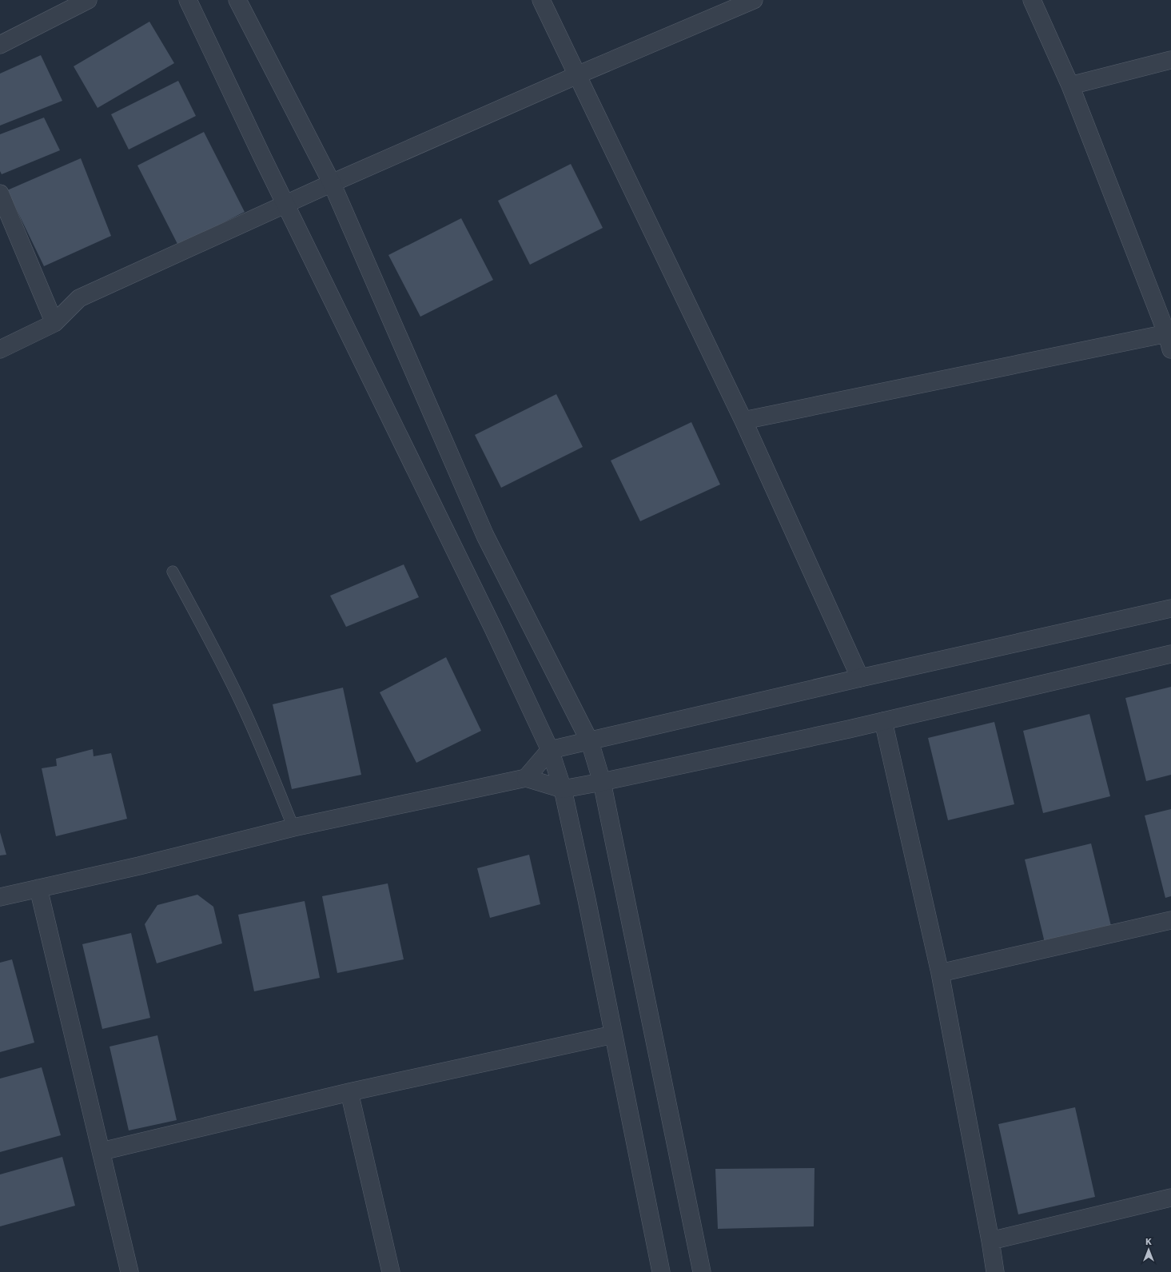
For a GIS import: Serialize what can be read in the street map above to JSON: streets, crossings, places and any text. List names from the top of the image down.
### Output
{
  "north": "top"
}
